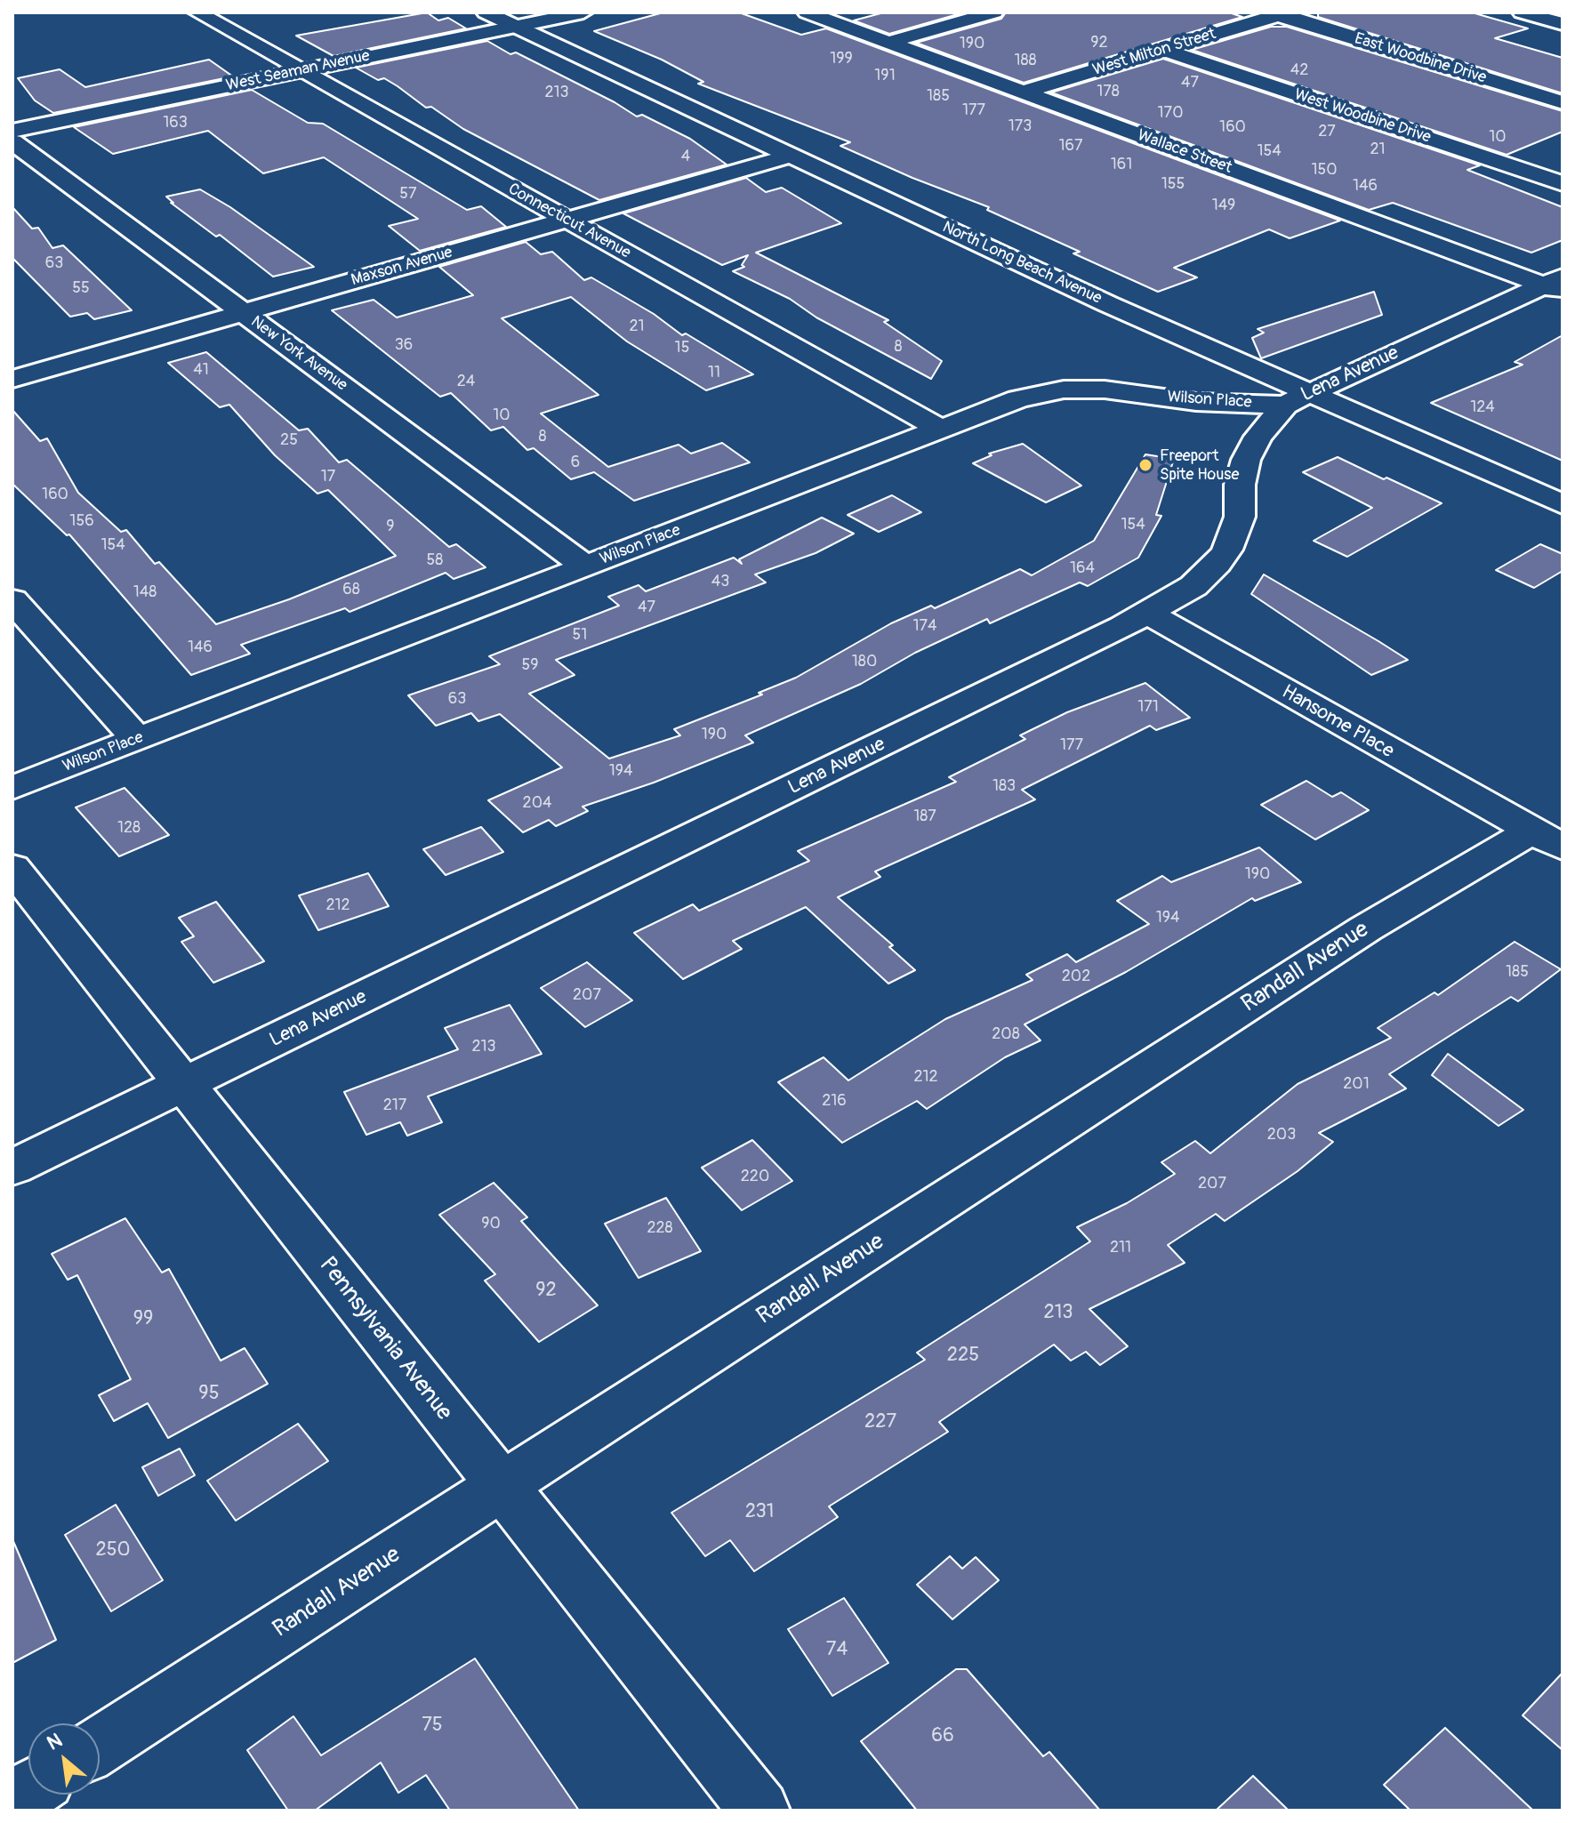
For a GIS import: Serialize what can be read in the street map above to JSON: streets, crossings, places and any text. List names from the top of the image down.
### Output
{
  "streets": {
    "street": [
      "West Milton Street",
      "East Woodbine Drive",
      "West Seaman Avenue",
      "West Woodbine Drive",
      "Wallace Street",
      "Connecticut Avenue",
      "North Long Beach Avenue",
      "Maxson Avenue",
      "New York Avenue",
      "Lena Avenue",
      "Wilson Place",
      "Hansome Place",
      "Randall Avenue",
      "Pennsylvania Avenue"
    ]
  },
  "crossings": [
    ["West Milton Street", "East Woodbine Drive"],
    ["West Milton Street", "West Woodbine Drive"],
    ["West Milton Street", "Wallace Street"],
    ["West Seaman Avenue", "Connecticut Avenue"],
    ["West Seaman Avenue", "North Long Beach Avenue"],
    ["Wallace Street", "Lena Avenue"],
    ["Connecticut Avenue", "Maxson Avenue"],
    ["Connecticut Avenue", "Wilson Place"],
    ["North Long Beach Avenue", "Maxson Avenue"],
    ["North Long Beach Avenue", "Lena Avenue"],
    ["North Long Beach Avenue", "Wilson Place"],
    ["Maxson Avenue", "New York Avenue"],
    ["New York Avenue", "Wilson Place"],
    ["Lena Avenue", "Wilson Place"],
    ["Lena Avenue", "Hansome Place"],
    ["Lena Avenue", "Pennsylvania Avenue"],
    ["Hansome Place", "Randall Avenue"],
    ["Randall Avenue", "Pennsylvania Avenue"]
  ],
  "places": ["Freeport Spite House"],
  "house_numbers": [
    "92",
    "190",
    "199",
    "188",
    "42",
    "191",
    "47",
    "178",
    "213",
    "185",
    "177",
    "170",
    "163",
    "173",
    "160",
    "27",
    "10",
    "167",
    "21",
    "154",
    "4",
    "161",
    "150",
    "155",
    "146",
    "57",
    "149",
    "63",
    "55",
    "21",
    "36",
    "8",
    "15",
    "41",
    "11",
    "24",
    "124",
    "10",
    "8",
    "25",
    "6",
    "17",
    "160",
    "156",
    "154",
    "9",
    "154",
    "58",
    "164",
    "43",
    "68",
    "148",
    "47",
    "174",
    "51",
    "146",
    "180",
    "59",
    "63",
    "171",
    "190",
    "177",
    "194",
    "183",
    "204",
    "187",
    "128",
    "190",
    "212",
    "194",
    "185",
    "202",
    "207",
    "208",
    "213",
    "212",
    "201",
    "216",
    "217",
    "203",
    "220",
    "207",
    "90",
    "228",
    "211",
    "92",
    "213",
    "99",
    "225",
    "95",
    "227",
    "231",
    "250",
    "74",
    "75",
    "66"
  ],
  "north": "top left"
}
